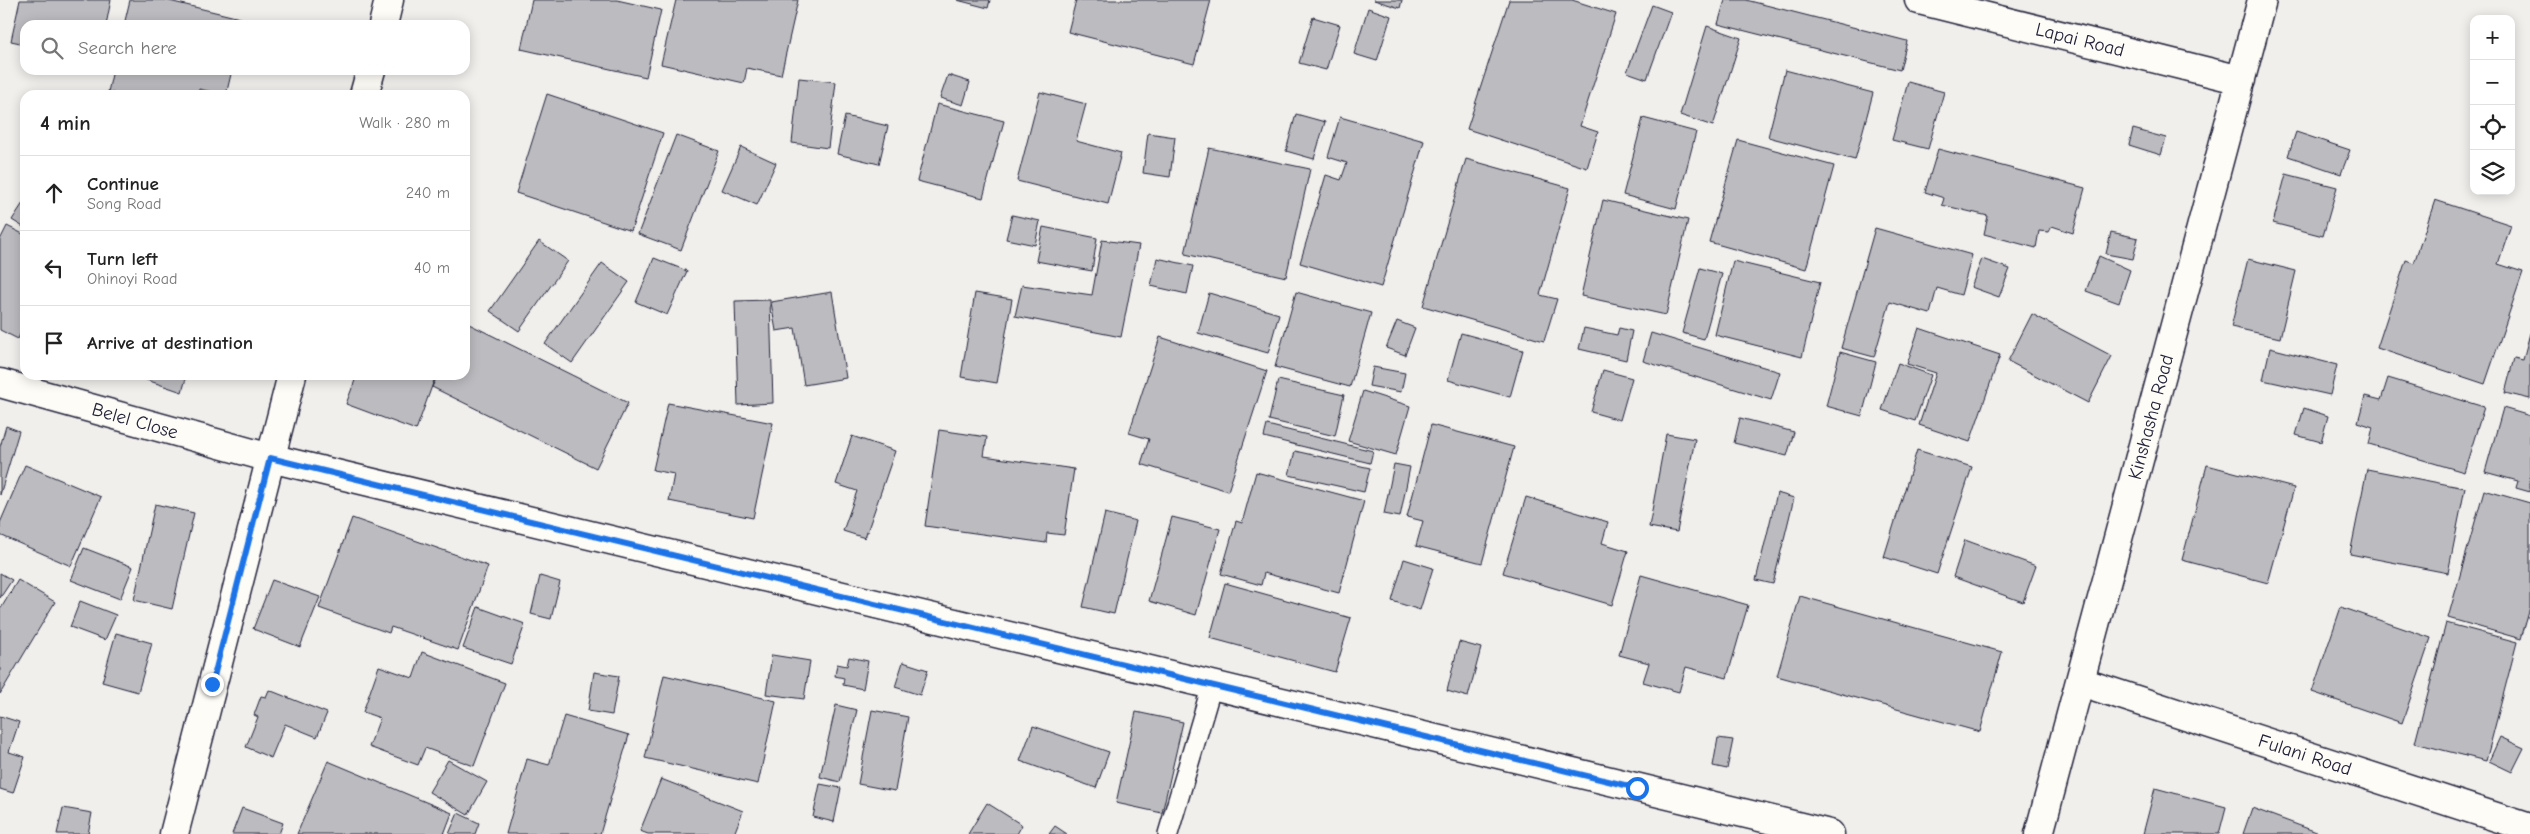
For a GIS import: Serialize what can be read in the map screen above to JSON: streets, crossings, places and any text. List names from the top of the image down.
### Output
{
  "streets": {
    "street": [
      "Lapai Road",
      "Kinshasha Road",
      "Belel Close",
      "Fulani Road"
    ]
  },
  "crossings": [
    ["Lapai Road", "Kinshasha Road"],
    ["Kinshasha Road", "Fulani Road"]
  ],
  "page": {
    "map_buttons": ["+", "−"],
    "search": "Search here",
    "heading": ["4 min", "Walk · 280 m"],
    "list": [
      ["Continue", "Song Road", "240 m"],
      ["Turn left", "Ohinoyi Road", "40 m"],
      "Arrive at destination"
    ]
  }
}
